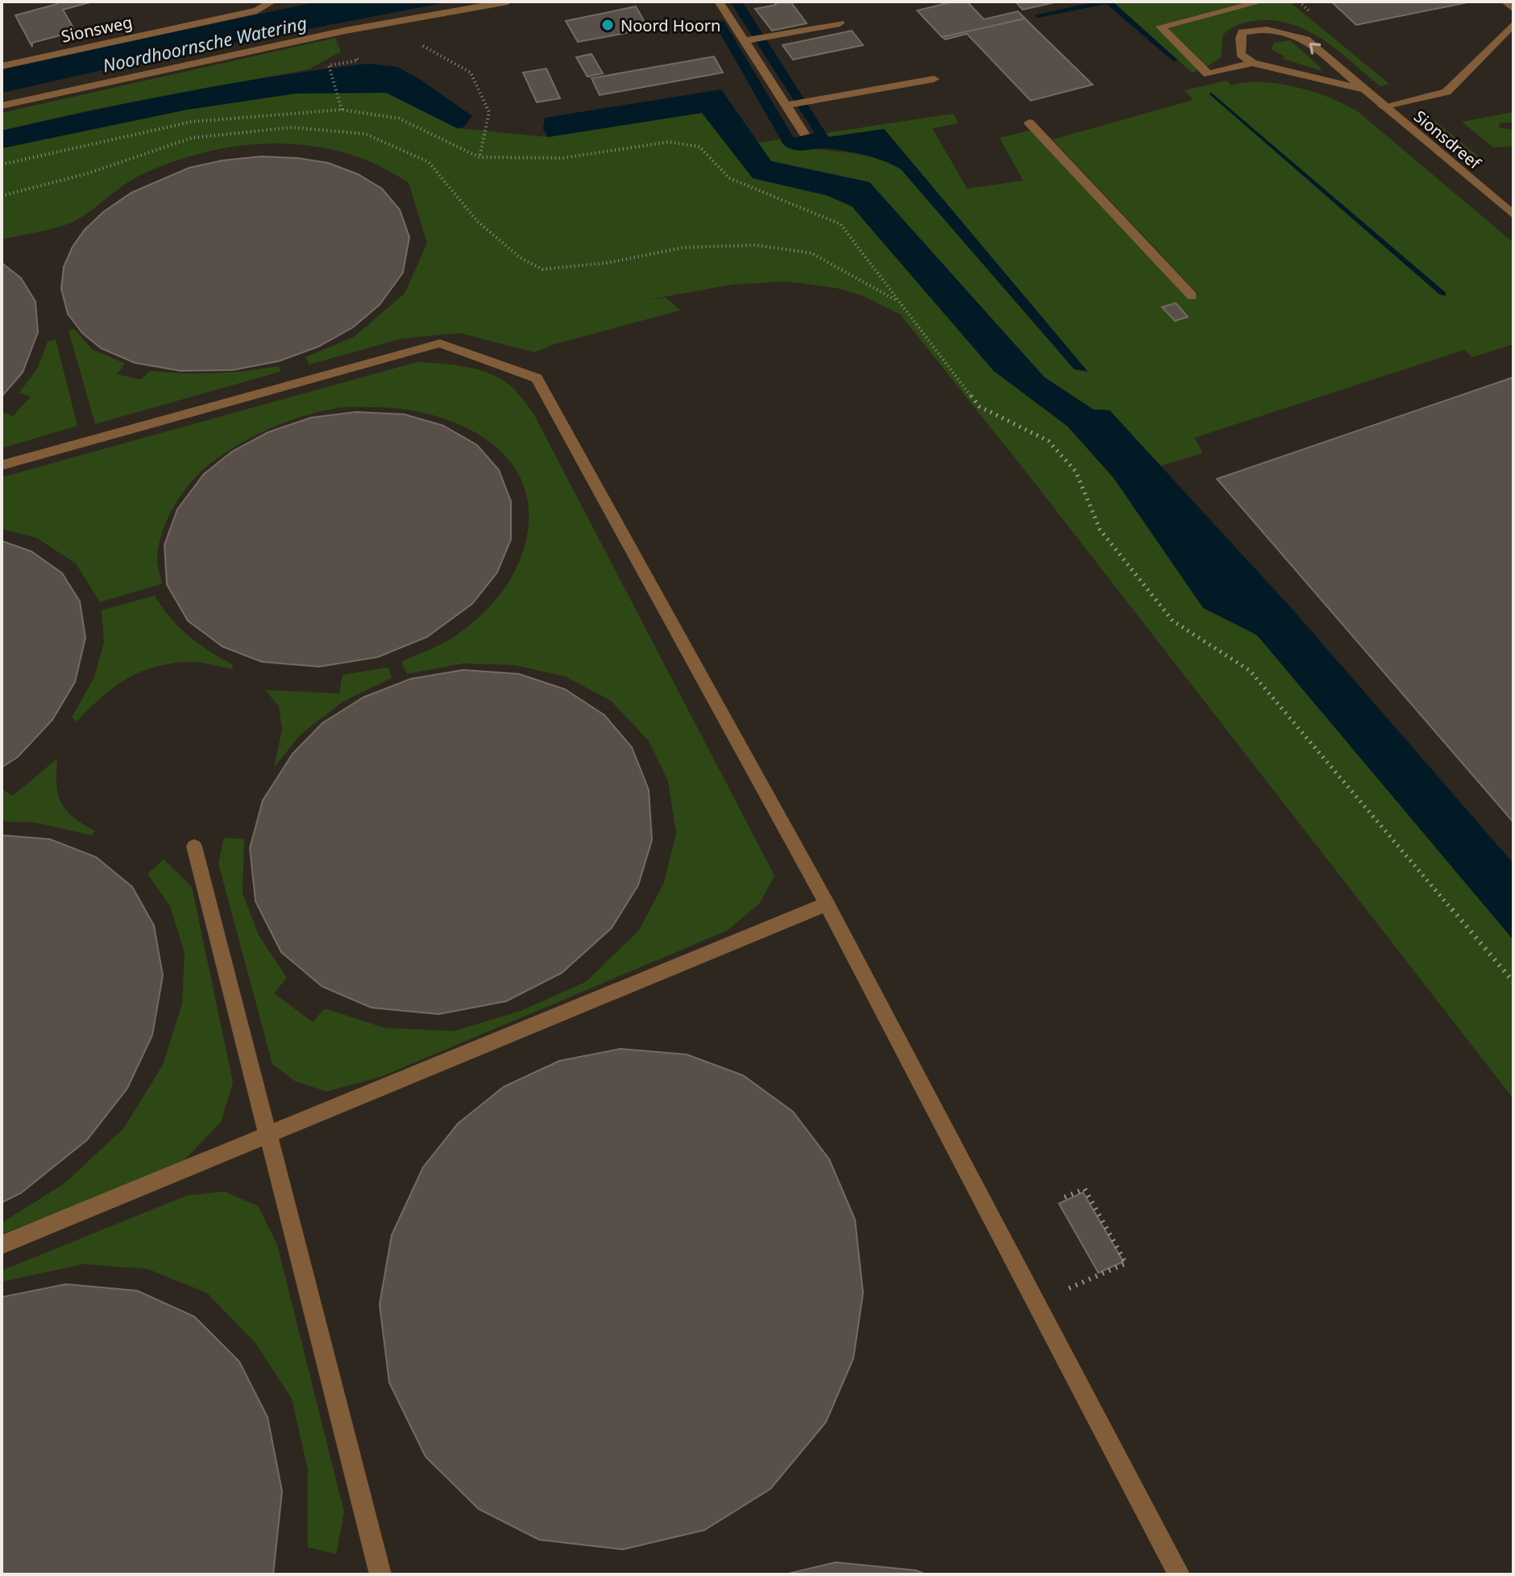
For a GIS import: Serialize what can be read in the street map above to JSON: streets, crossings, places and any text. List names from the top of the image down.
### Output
{
  "streets": {
    "street": ["Sionsweg", "Sionsdreef"]
  },
  "water": ["Noordhoornsche Watering"],
  "places": ["Noord Hoorn"]
}
